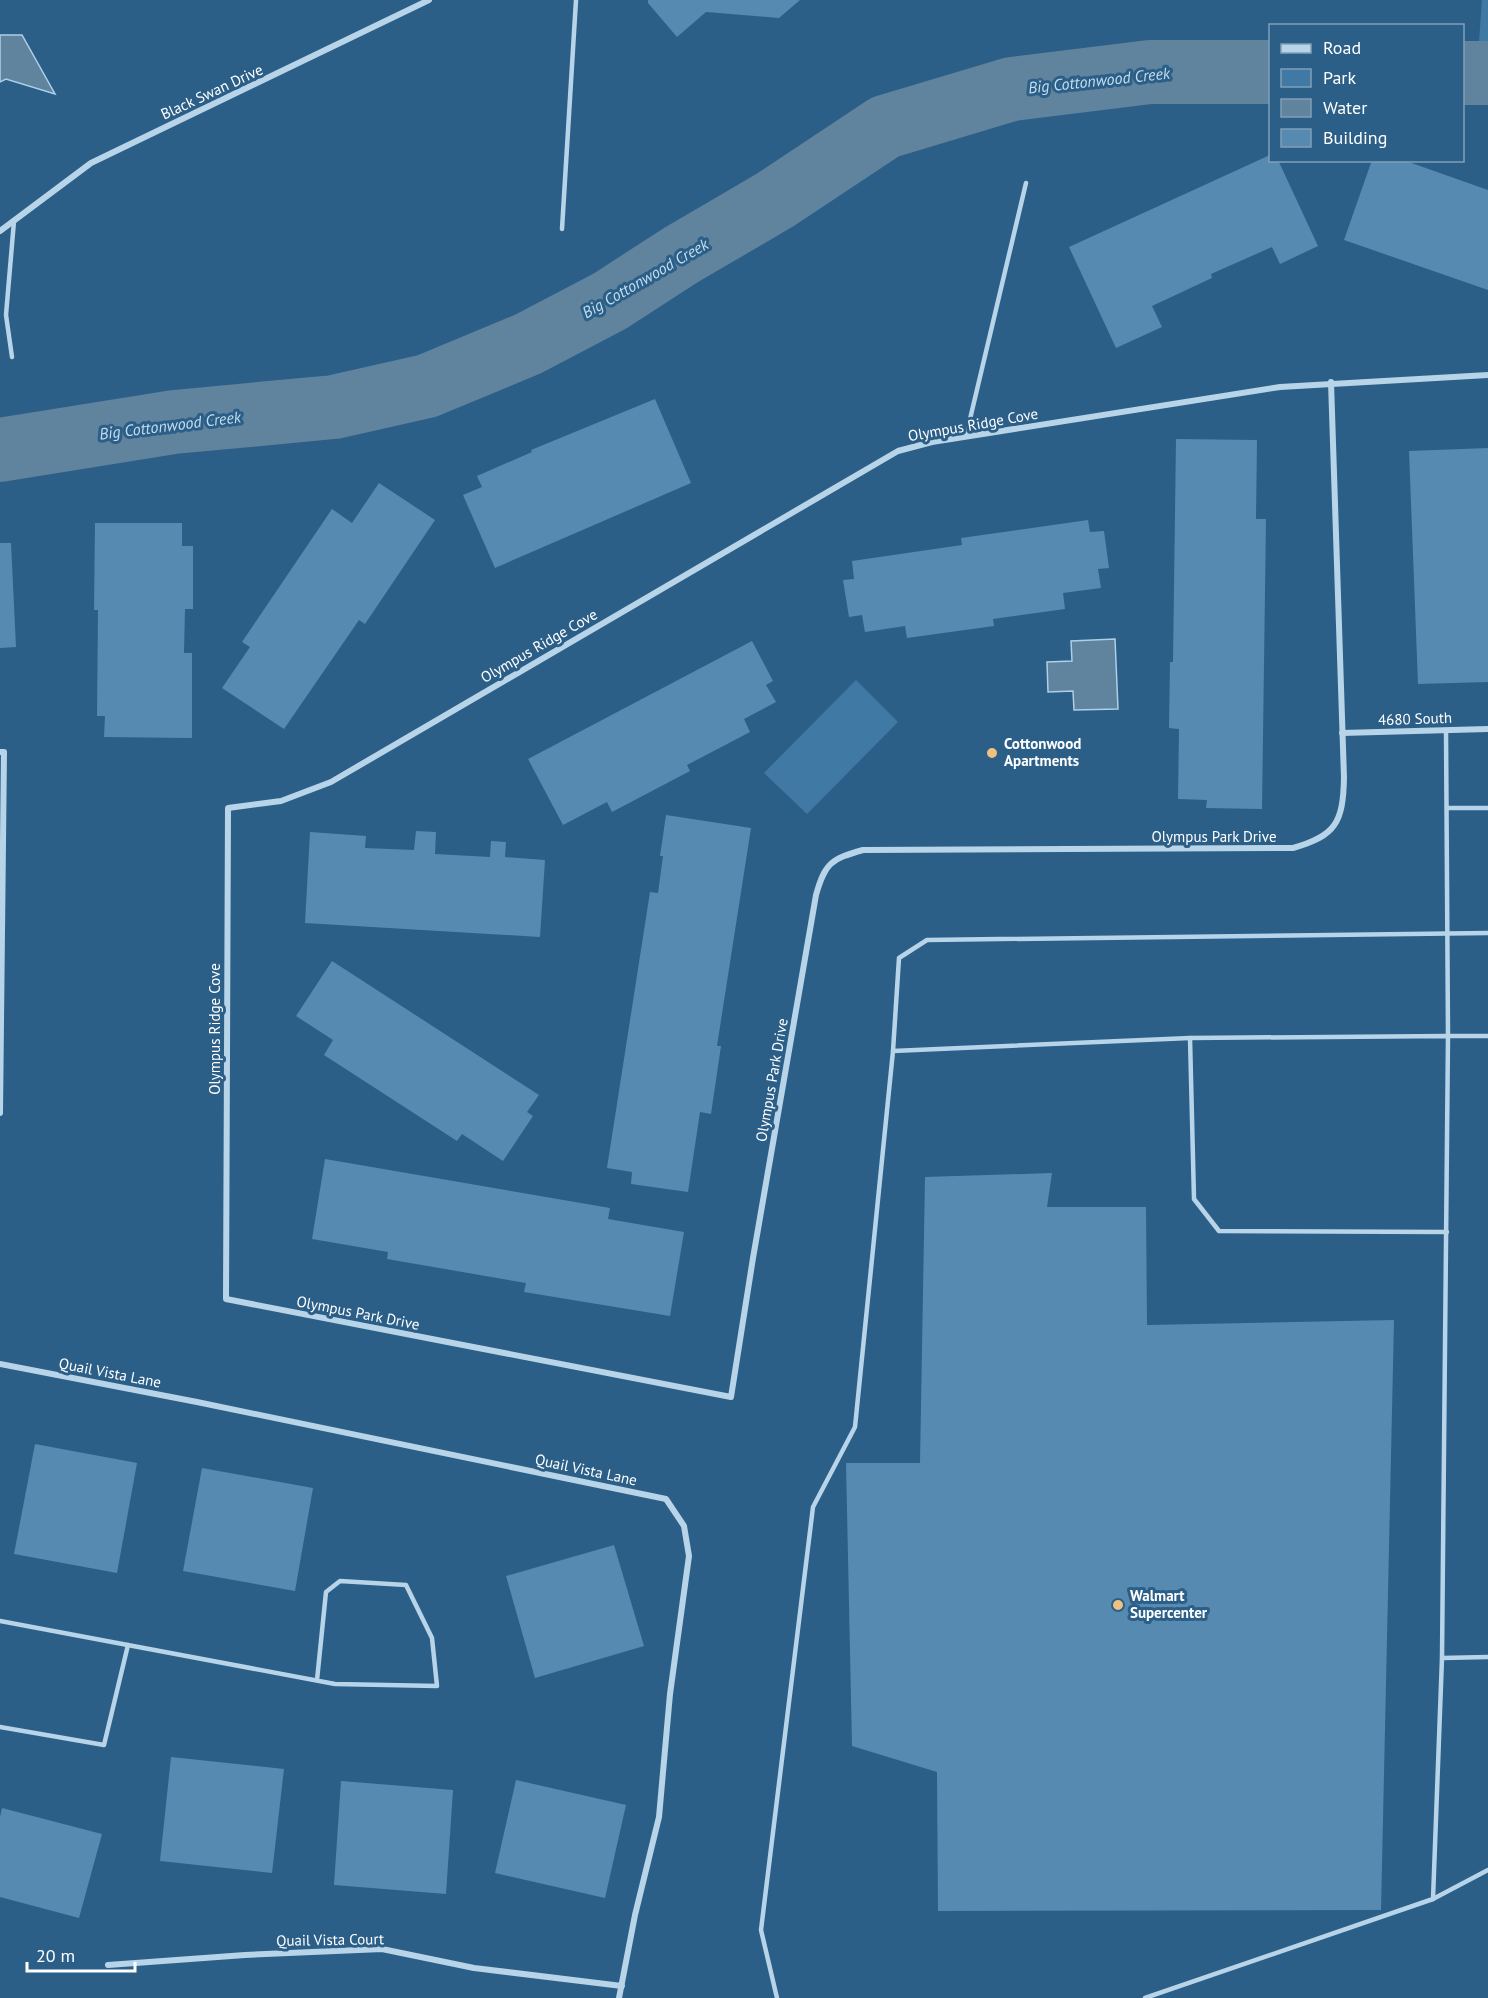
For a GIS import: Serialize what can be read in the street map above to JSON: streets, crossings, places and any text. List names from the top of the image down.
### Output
{
  "streets": {
    "street": [
      "Black Swan Drive",
      "Olympus Ridge Cove",
      "4680 South",
      "Olympus Park Drive",
      "Quail Vista Lane",
      "Quail Vista Court"
    ]
  },
  "crossings": [
    ["Olympus Ridge Cove", "Olympus Park Drive"],
    ["4680 South", "Olympus Park Drive"],
    ["Quail Vista Lane", "Quail Vista Court"]
  ],
  "water": ["Big Cottonwood Creek"],
  "places": ["Cottonwood Apartments", "Walmart Supercenter"],
  "legend": [
    "Road",
    "Park",
    "Water",
    "Building"
  ],
  "scale_bar": "20 m"
}
